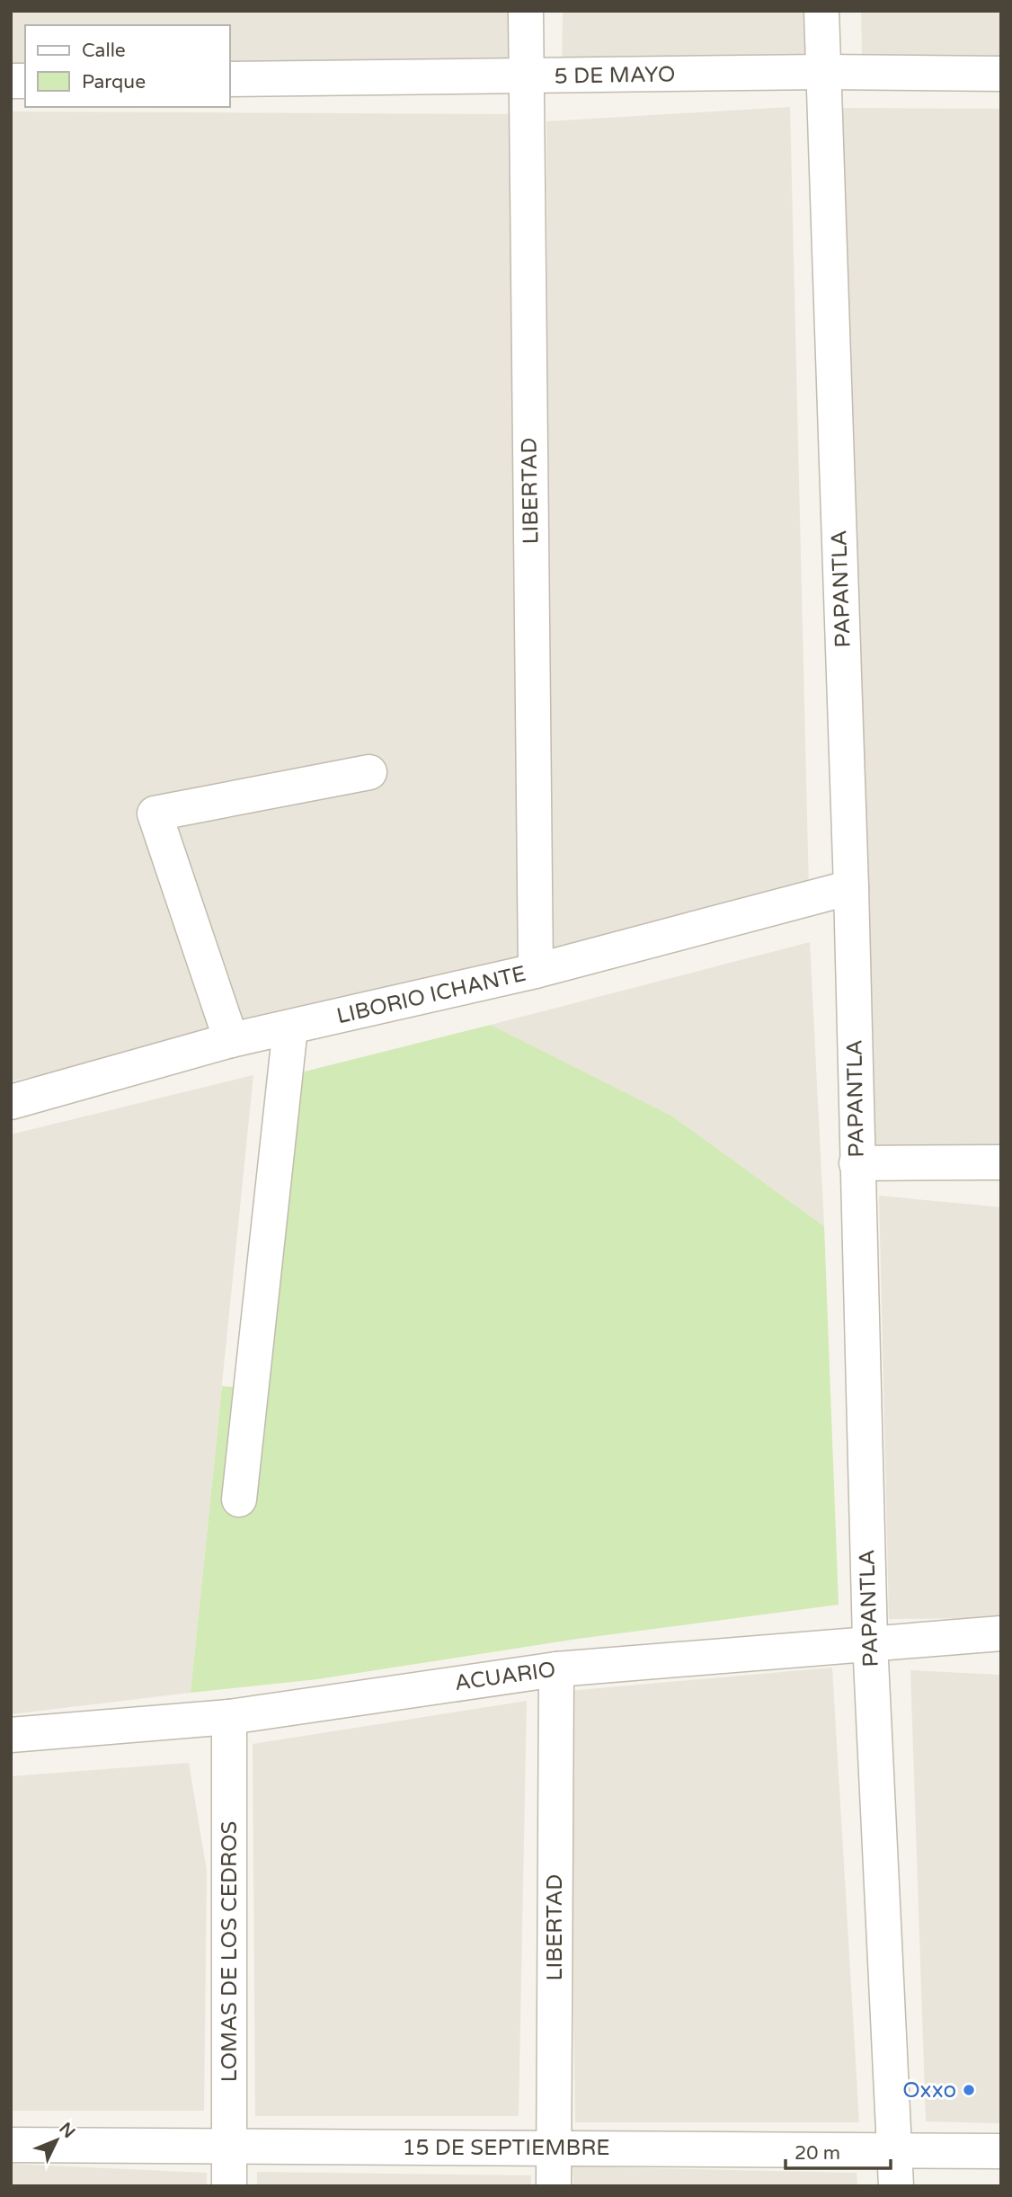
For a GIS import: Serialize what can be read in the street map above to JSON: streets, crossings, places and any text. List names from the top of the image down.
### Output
{
  "streets": {
    "street": [
      "5 DE MAYO",
      "LIBERTAD",
      "PAPANTLA",
      "LIBORIO ICHANTE",
      "ACUARIO",
      "LOMAS DE LOS CEDROS",
      "15 DE SEPTIEMBRE"
    ]
  },
  "crossings": [
    ["5 DE MAYO", "LIBERTAD"],
    ["5 DE MAYO", "PAPANTLA"],
    ["LIBERTAD", "LIBORIO ICHANTE"],
    ["LIBERTAD", "ACUARIO"],
    ["LIBERTAD", "15 DE SEPTIEMBRE"],
    ["PAPANTLA", "LIBORIO ICHANTE"],
    ["PAPANTLA", "ACUARIO"],
    ["PAPANTLA", "15 DE SEPTIEMBRE"],
    ["ACUARIO", "LOMAS DE LOS CEDROS"],
    ["LOMAS DE LOS CEDROS", "15 DE SEPTIEMBRE"]
  ],
  "places": ["Oxxo"],
  "legend": ["Calle", "Parque"],
  "scale_bar": "20 m",
  "north": "top right"
}
